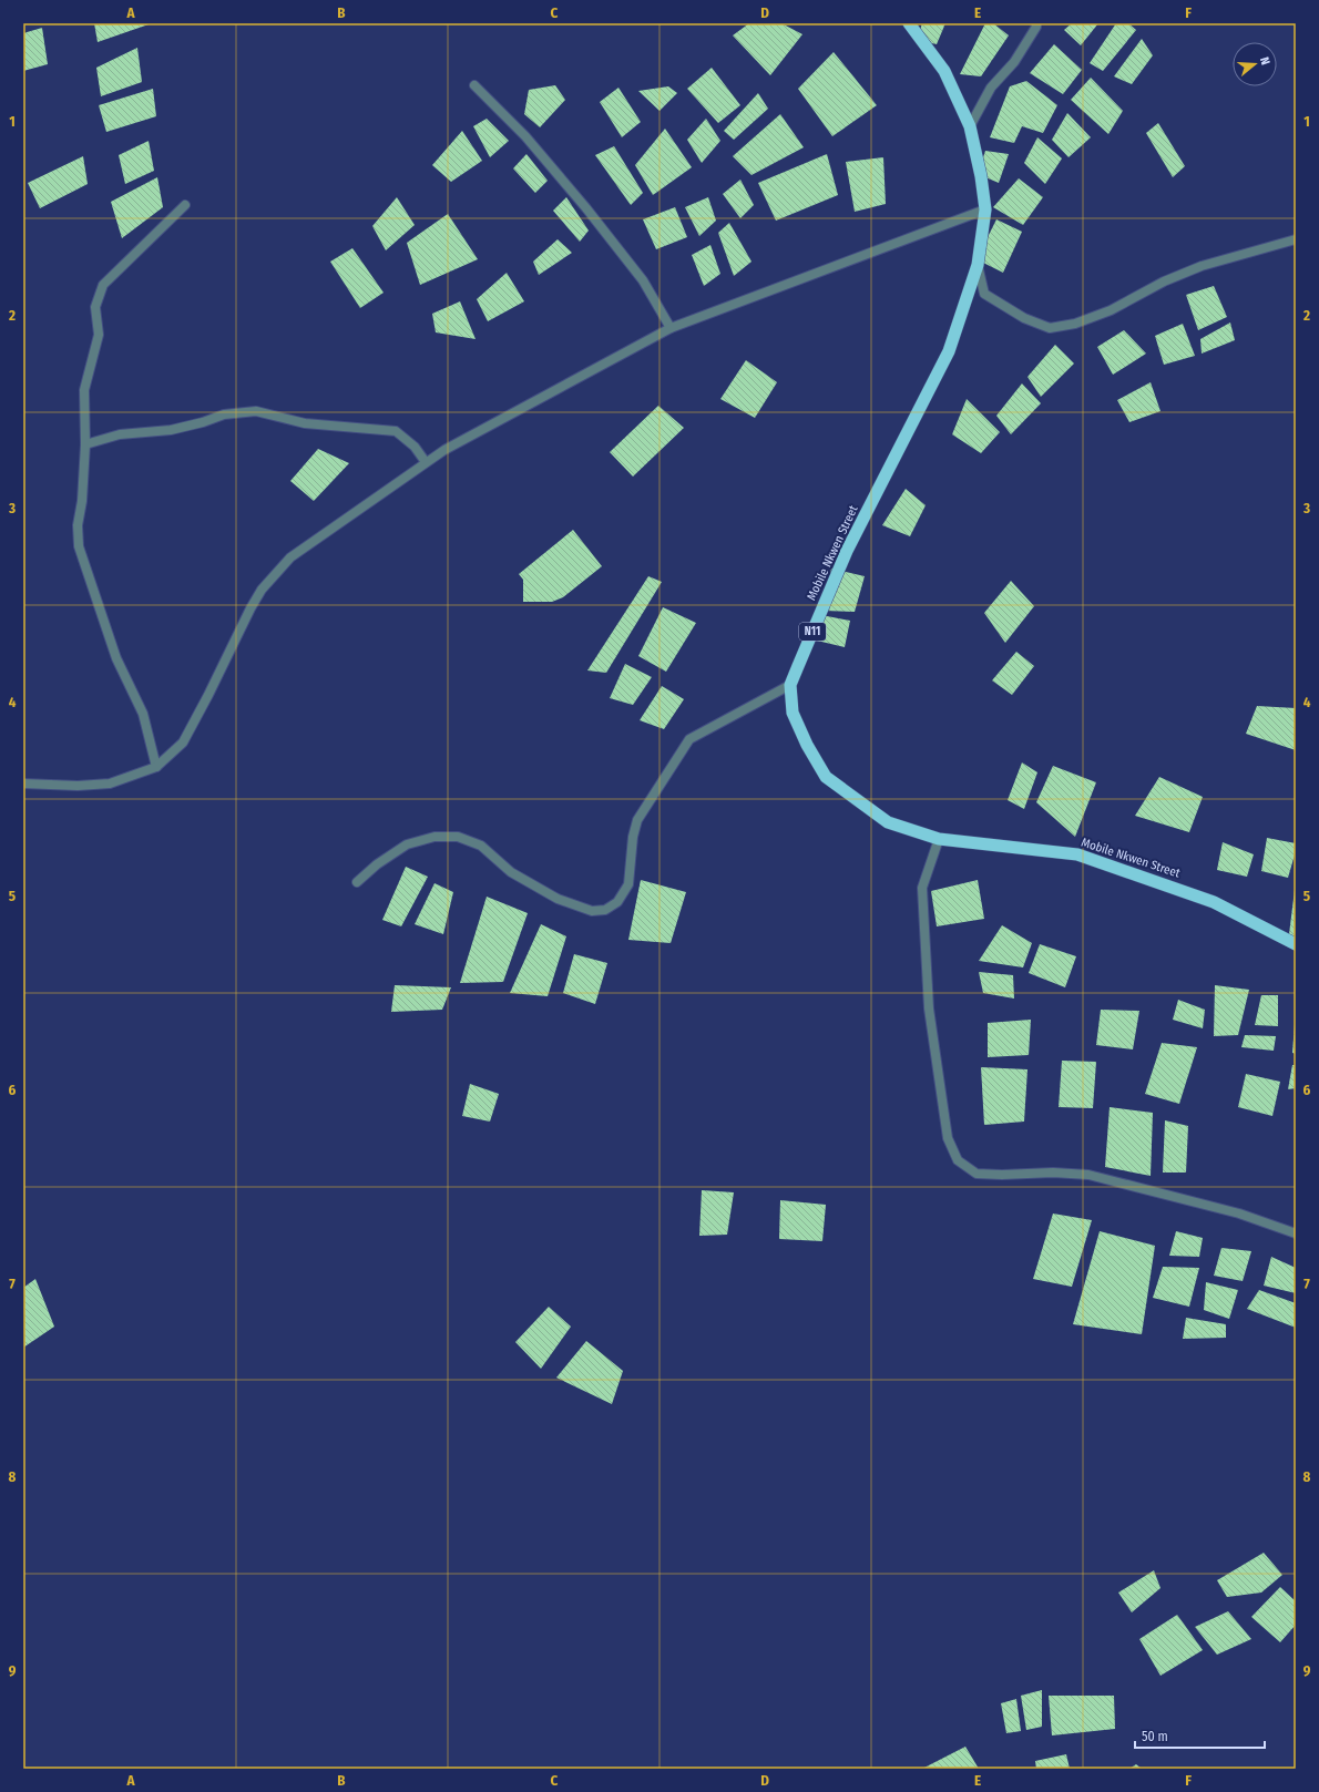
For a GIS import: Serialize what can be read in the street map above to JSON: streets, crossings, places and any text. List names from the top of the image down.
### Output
{
  "streets": {
    "highway": ["Mobile Nkwen Street", "N11"]
  },
  "scale_bar": "50 m",
  "north": "right",
  "grid": {
    "columns": [
      "A",
      "B",
      "C",
      "D",
      "E",
      "F"
    ],
    "rows": [
      "1",
      "2",
      "3",
      "4",
      "5",
      "6",
      "7",
      "8",
      "9"
    ]
  }
}
